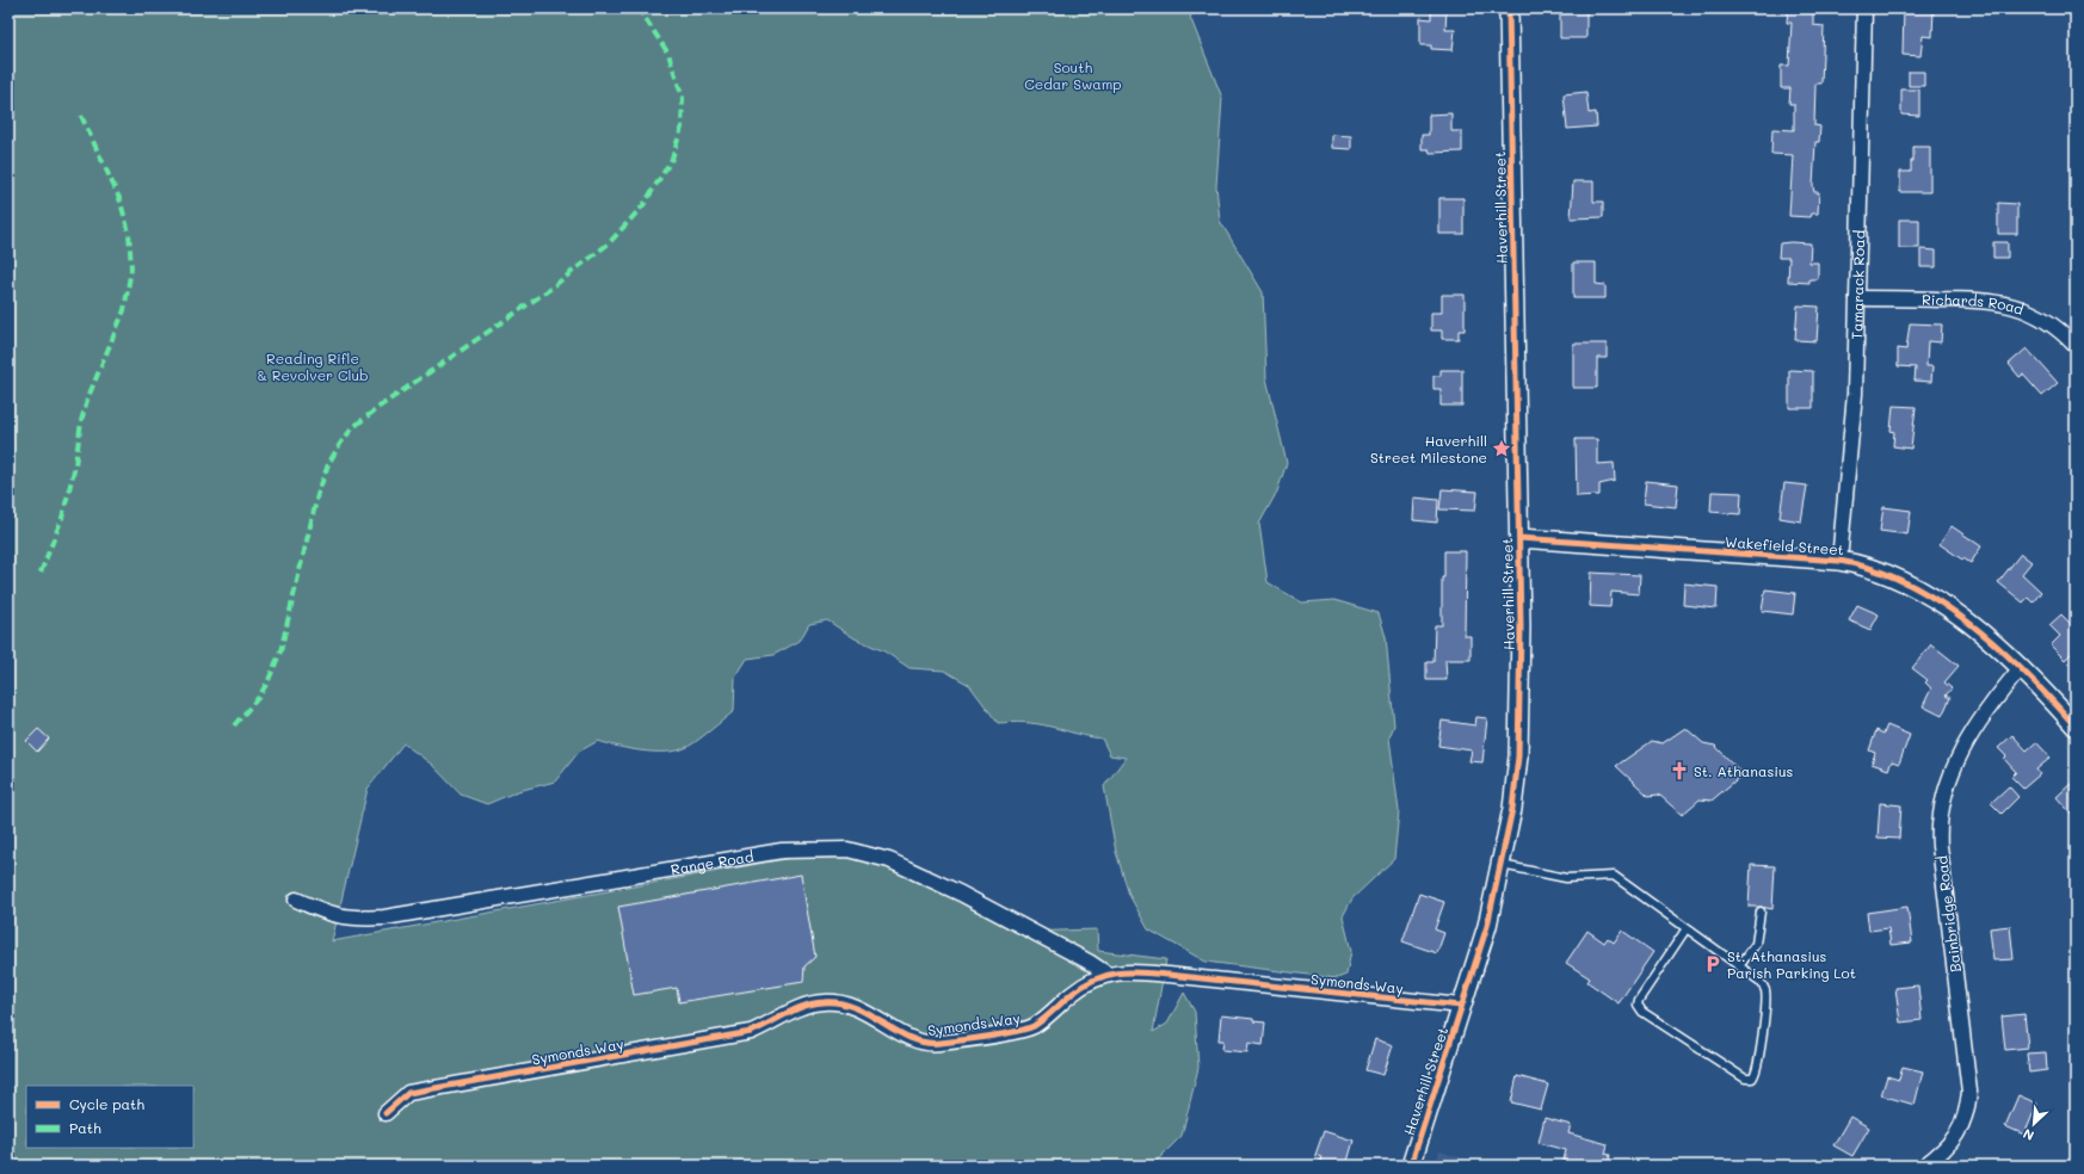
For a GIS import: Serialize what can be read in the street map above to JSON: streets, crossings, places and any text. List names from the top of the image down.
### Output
{
  "streets": {
    "street": [
      "Haverhill Street",
      "Tamarack Road",
      "Richards Road",
      "Wakefield Street",
      "Range Road",
      "Bainbridge Road",
      "Symonds Way"
    ]
  },
  "crossings": [
    ["Haverhill Street", "Wakefield Street"],
    ["Haverhill Street", "Symonds Way"],
    ["Tamarack Road", "Richards Road"],
    ["Tamarack Road", "Wakefield Street"],
    ["Wakefield Street", "Bainbridge Road"],
    ["Range Road", "Symonds Way"]
  ],
  "parks": ["South Cedar Swamp", "Reading Rifle & Revolver Club"],
  "places": {
    "place": ["Haverhill Street Milestone"],
    "church": ["St. Athanasius"],
    "parking": ["St. Athanasius Parish Parking Lot"]
  },
  "legend": ["Cycle path", "Path"],
  "north": "bottom left"
}
